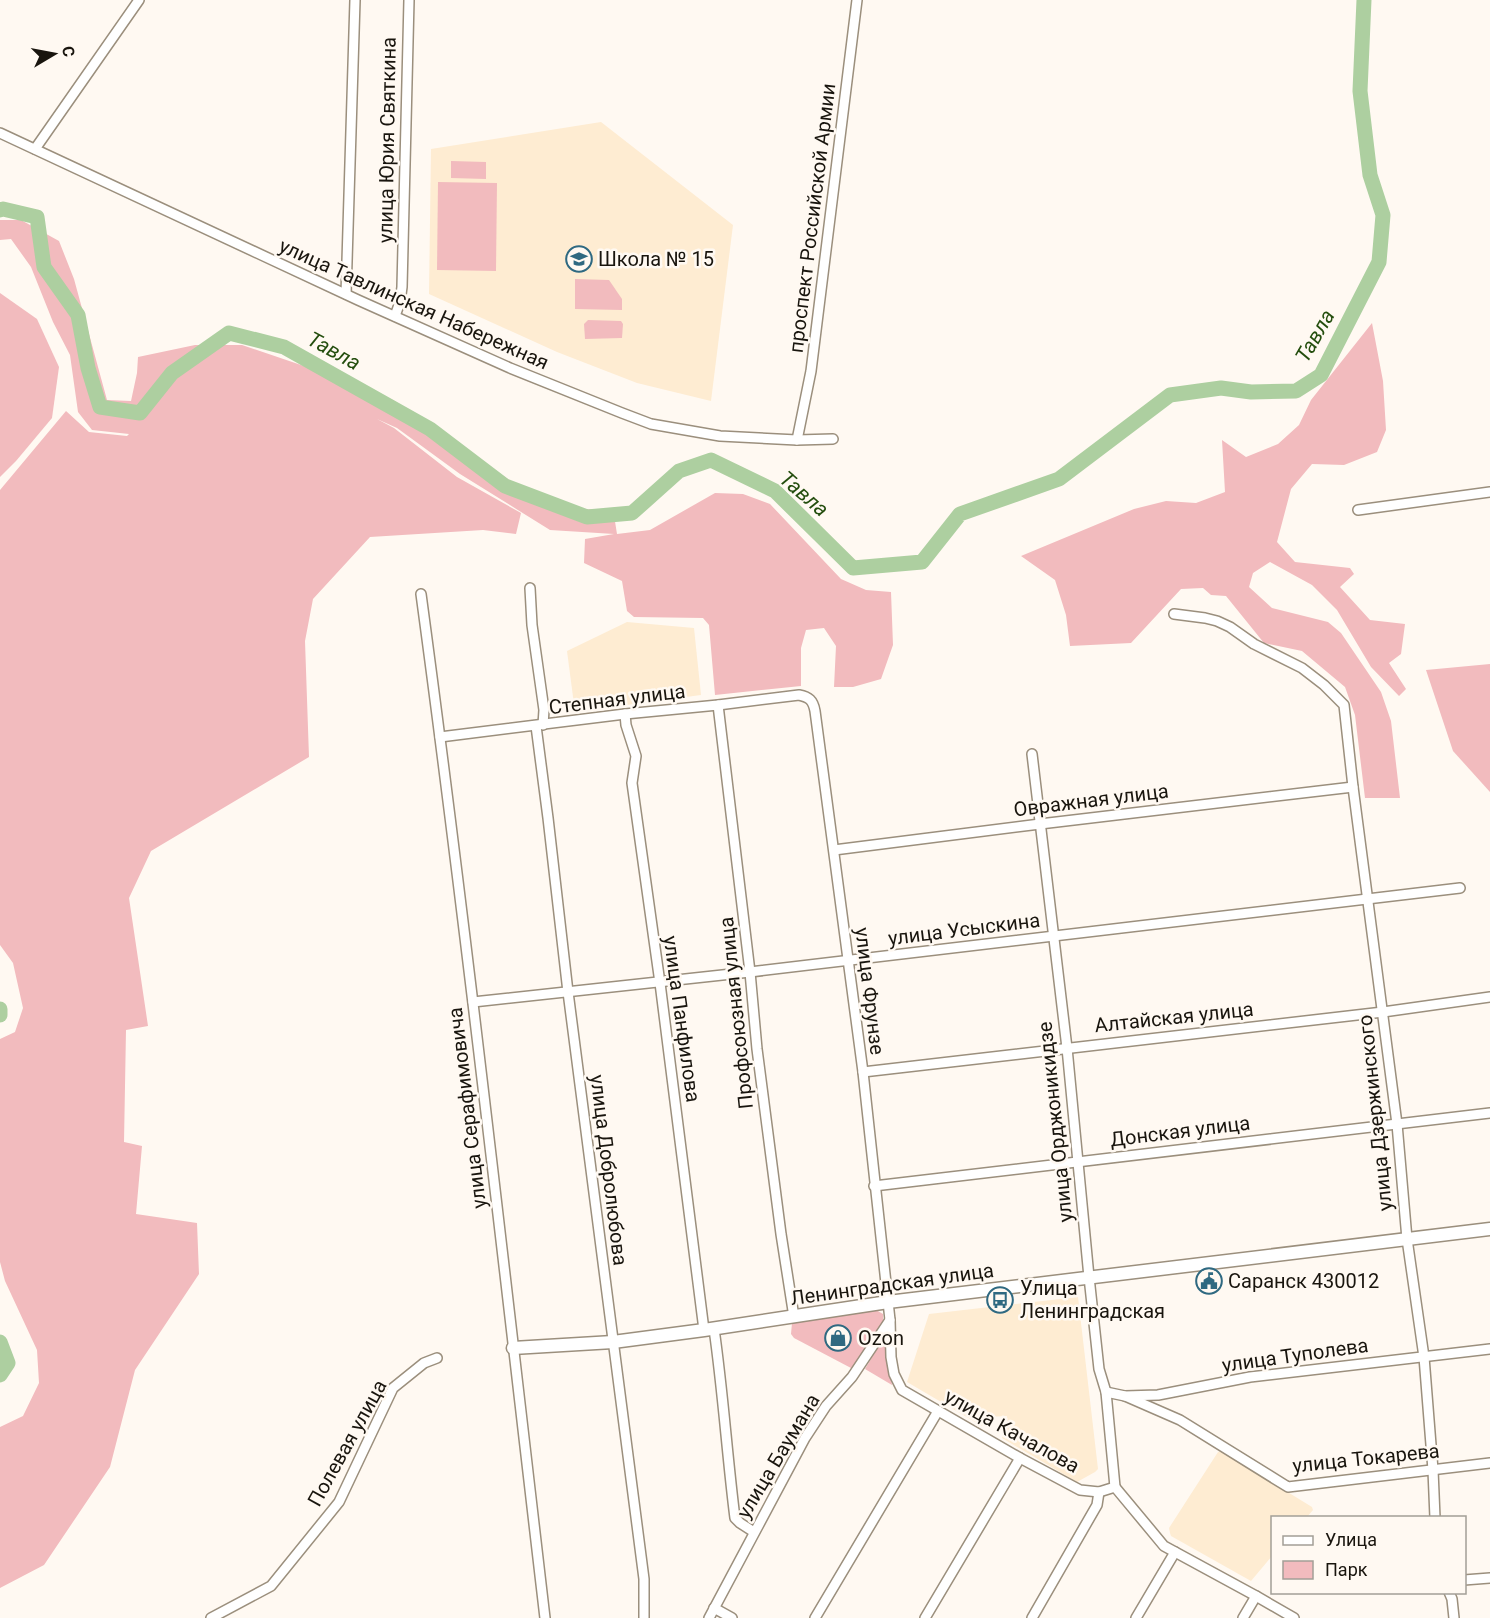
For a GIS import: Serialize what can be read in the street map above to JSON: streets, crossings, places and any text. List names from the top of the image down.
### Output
{
  "streets": {
    "street": [
      "улица Юрия Святкина",
      "проспект Российской Армии",
      "улица Тавлинская Набережная",
      "Степная улица",
      "Овражная улица",
      "улица Усыскина",
      "улица Фрунзе",
      "Профсоюзная улица",
      "Алтайская улица",
      "улица Панфилова",
      "улица Серафимовича",
      "улица Дзержинского",
      "улица Орджоникидзе",
      "Донская улица",
      "улица Добролюбова",
      "Ленинградская улица",
      "улица Туполева",
      "улица Качалова",
      "Полевая улица",
      "улица Баумана",
      "улица Токарева"
    ]
  },
  "crossings": [
    ["улица Юрия Святкина", "улица Тавлинская Набережная"],
    ["проспект Российской Армии", "улица Тавлинская Набережная"],
    ["Степная улица", "улица Фрунзе"],
    ["Степная улица", "Профсоюзная улица"],
    ["Степная улица", "улица Панфилова"],
    ["Степная улица", "улица Серафимовича"],
    ["Степная улица", "улица Добролюбова"],
    ["Овражная улица", "улица Фрунзе"],
    ["Овражная улица", "улица Дзержинского"],
    ["Овражная улица", "улица Орджоникидзе"],
    ["улица Усыскина", "улица Фрунзе"],
    ["улица Усыскина", "Профсоюзная улица"],
    ["улица Усыскина", "улица Панфилова"],
    ["улица Усыскина", "улица Серафимовича"],
    ["улица Усыскина", "улица Дзержинского"],
    ["улица Усыскина", "улица Орджоникидзе"],
    ["улица Усыскина", "улица Добролюбова"],
    ["улица Фрунзе", "Алтайская улица"],
    ["улица Фрунзе", "Донская улица"],
    ["улица Фрунзе", "Ленинградская улица"],
    ["улица Фрунзе", "улица Качалова"],
    ["Профсоюзная улица", "Ленинградская улица"],
    ["Алтайская улица", "улица Дзержинского"],
    ["Алтайская улица", "улица Орджоникидзе"],
    ["улица Панфилова", "Ленинградская улица"],
    ["улица Панфилова", "улица Баумана"],
    ["улица Серафимовича", "Ленинградская улица"],
    ["улица Дзержинского", "Донская улица"],
    ["улица Дзержинского", "Ленинградская улица"],
    ["улица Дзержинского", "улица Туполева"],
    ["улица Дзержинского", "улица Токарева"],
    ["улица Орджоникидзе", "Донская улица"],
    ["улица Орджоникидзе", "Ленинградская улица"],
    ["улица Орджоникидзе", "улица Туполева"],
    ["улица Добролюбова", "Ленинградская улица"],
    ["Ленинградская улица", "улица Качалова"],
    ["улица Туполева", "улица Токарева"],
    ["улица Качалова", "улица Баумана"]
  ],
  "water": ["Тавла"],
  "places": {
    "school or university": ["Школа № 15"],
    "public building": ["Саранск 430012"],
    "bus stop": ["Улица Ленинградская"],
    "shop": ["Ozon"]
  },
  "legend": ["Улица", "Парк"],
  "north": "right"
}
